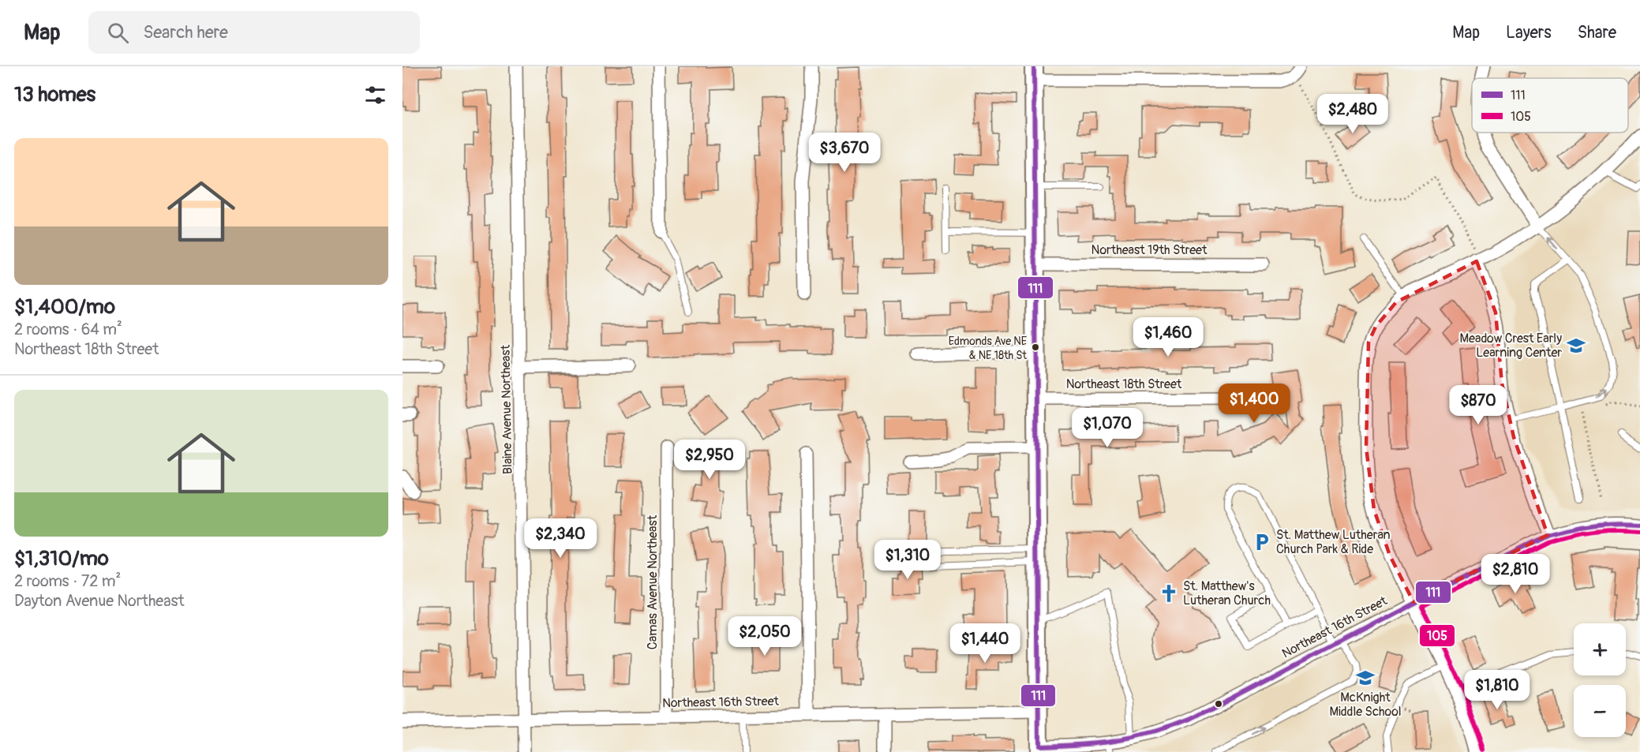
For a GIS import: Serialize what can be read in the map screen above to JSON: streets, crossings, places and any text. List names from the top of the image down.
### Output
{
  "streets": {
    "street": [
      "Northeast 19th Street",
      "Northeast 18th Street",
      "Blaine Avenue Northeast",
      "Camas Avenue Northeast",
      "Northeast 16th Street"
    ]
  },
  "crossings": [
    ["Blaine Avenue Northeast", "Northeast 16th Street"],
    ["Camas Avenue Northeast", "Northeast 16th Street"]
  ],
  "places": {
    "school or university": ["Meadow Crest Early Learning Center", "McKnight Middle School"],
    "other": ["Edmonds Ave NE & NE 18th St"],
    "parking": ["St. Matthew Lutheran Church Park & Ride"],
    "church": ["St. Matthew's Lutheran Church"]
  },
  "lines": ["transit line 111", "transit line 105"],
  "legend": ["111", "105"],
  "page": {
    "header": "Map",
    "search": "Search here",
    "nav": ["Map", "Layers", "Share"],
    "heading": "13 homes",
    "price": [
      "$2,480",
      "$3,670",
      "$1,460",
      "$1,400",
      "$870",
      "$1,070",
      "$2,950",
      "$2,340",
      "$1,310",
      "$2,810",
      "$2,050",
      "$1,440",
      "$1,810"
    ],
    "list": [
      {
        "name": "$1,400/mo",
        "note": "2 rooms · 64 m² · Northeast 18th Street"
      },
      {
        "name": "$1,310/mo",
        "note": "2 rooms · 72 m² · Dayton Avenue Northeast"
      }
    ],
    "map_buttons": ["+", "−"]
  }
}
